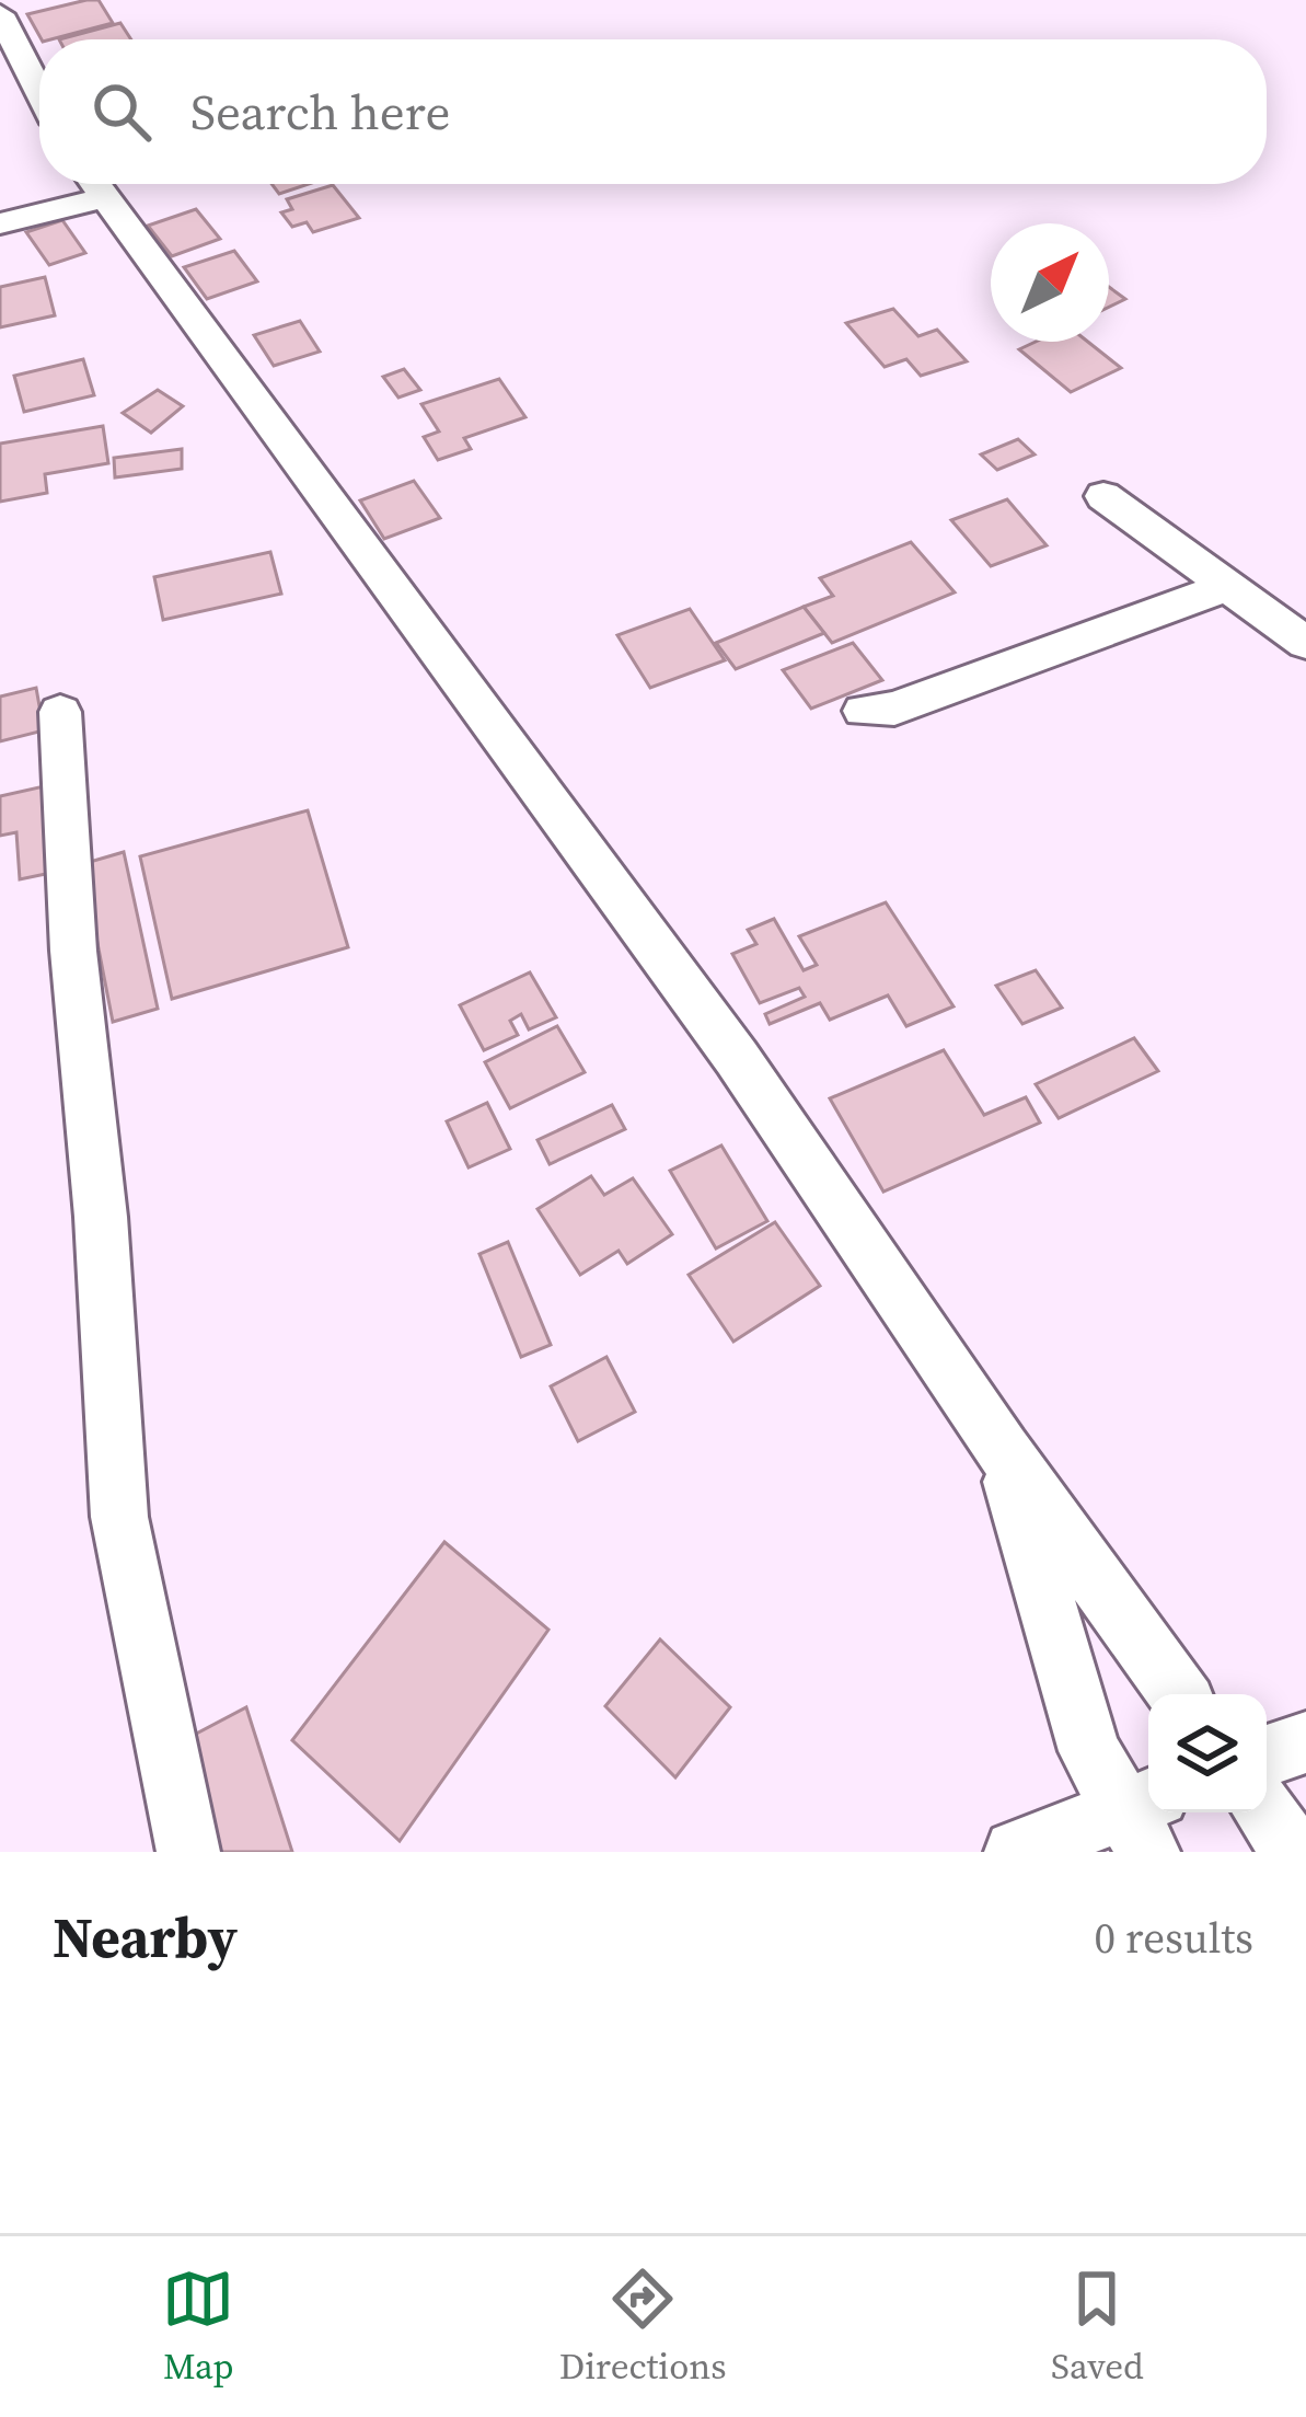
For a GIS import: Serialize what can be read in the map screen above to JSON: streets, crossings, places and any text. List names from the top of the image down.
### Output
{
  "north": "top right",
  "page": {
    "search": "Search here",
    "heading": ["Nearby", "0 results"],
    "nav": ["Map", "Directions", "Saved"]
  }
}
